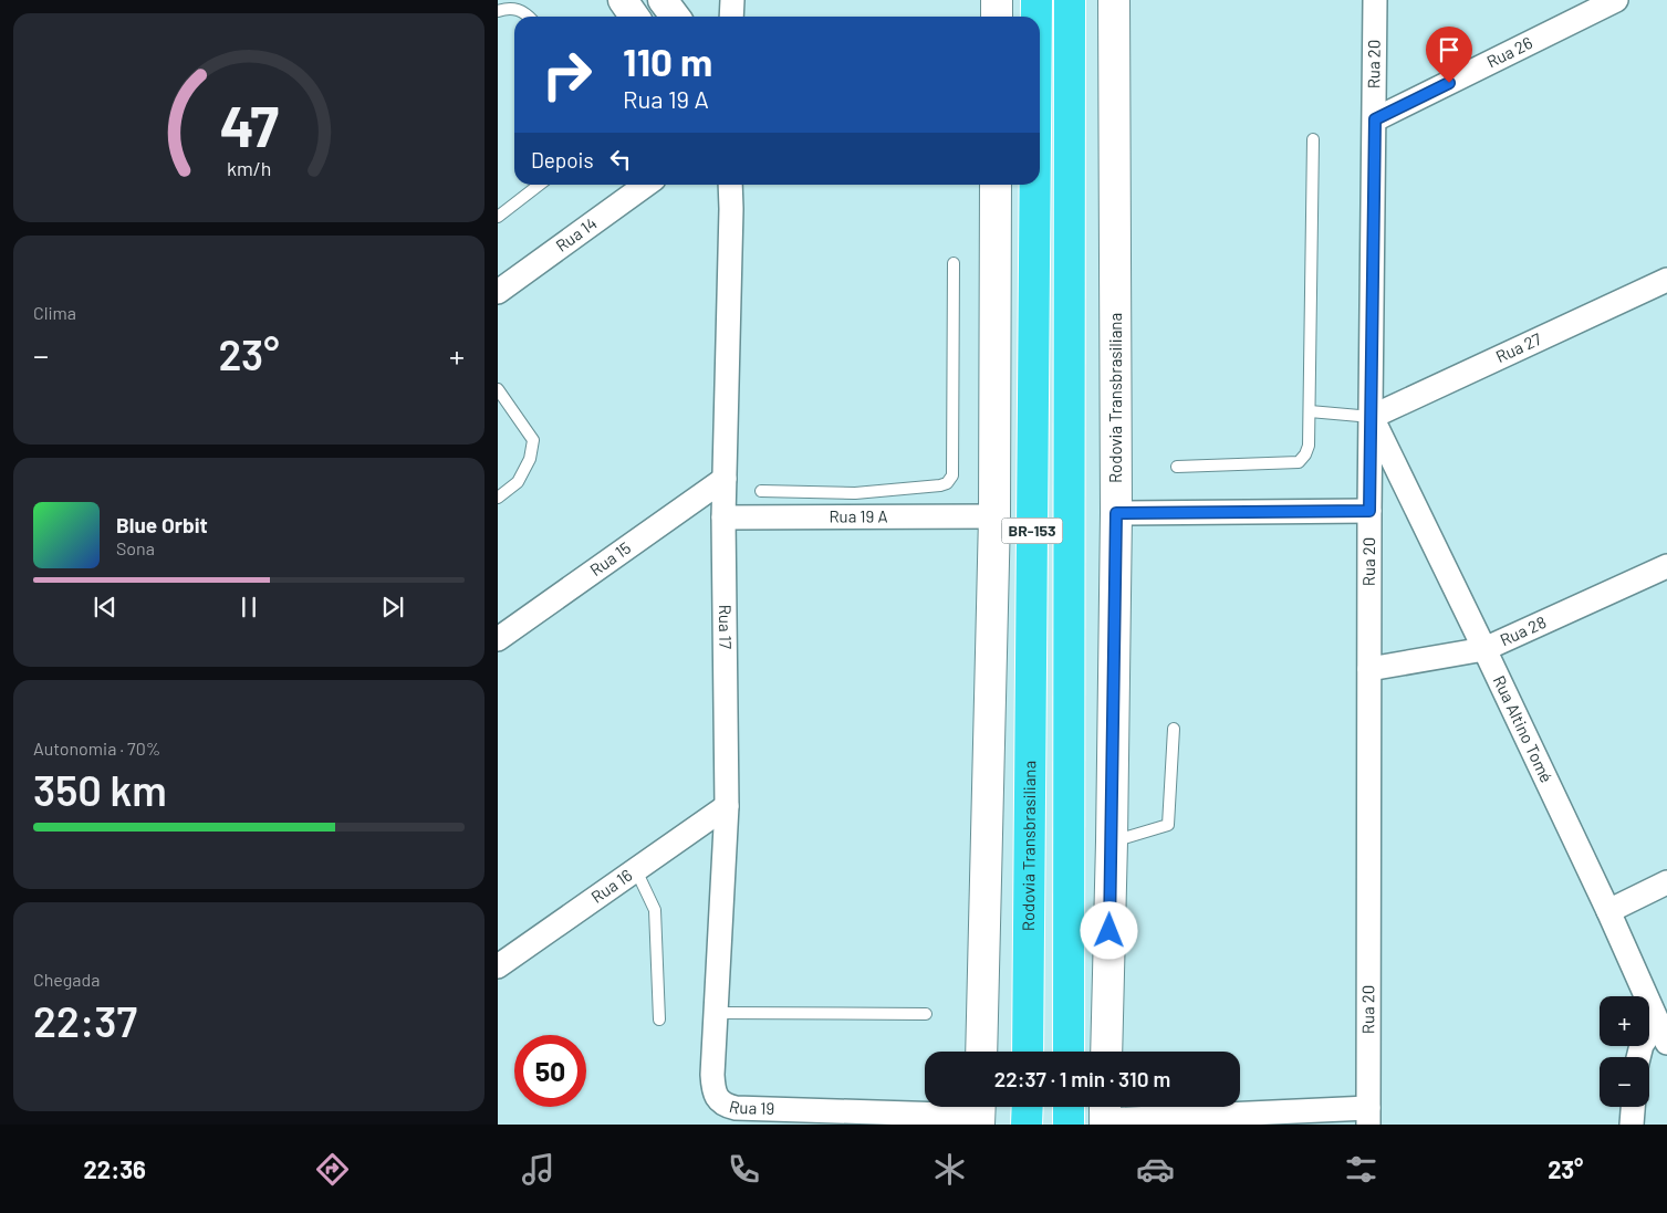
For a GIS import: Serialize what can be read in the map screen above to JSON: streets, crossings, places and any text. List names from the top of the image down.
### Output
{
  "streets": {
    "highway": ["Rodovia Transbrasiliana", "BR-153"],
    "street": [
      "Rua 26",
      "Rua 20",
      "Rua 14",
      "Rua 27",
      "Rua 19 A",
      "Rua 15",
      "Rua 17",
      "Rua 28",
      "Rua Altino Tomé",
      "Rua 16",
      "Rua 19"
    ]
  },
  "crossings": [
    ["Rua 26", "Rua 20"],
    ["Rua 20", "Rua 27"],
    ["Rua 20", "Rua 28"],
    ["Rua 20", "Rua Altino Tomé"],
    ["Rua 27", "Rua Altino Tomé"],
    ["Rua 19 A", "Rua 17"],
    ["Rua 15", "Rua 17"],
    ["Rua 17", "Rua 16"],
    ["Rua 17", "Rua 19"],
    ["Rua 28", "Rua Altino Tomé"]
  ],
  "page": {
    "turn": ["110 m", "Rua 19 A"],
    "then": "Depois",
    "tile": [
      "Clima",
      ["Autonomia · 70%", "350 km"],
      ["Chegada", "22:37"]
    ],
    "heat": ["−", "23°", "+"],
    "song": ["Blue Orbit", "Sona"],
    "map_buttons": ["+", "−"],
    "limit": "50",
    "trip": "22:37 · 1 min · 310 m",
    "tabs": ["22:36", "23°"],
    "gauge": ["47", "km/h"]
  }
}
